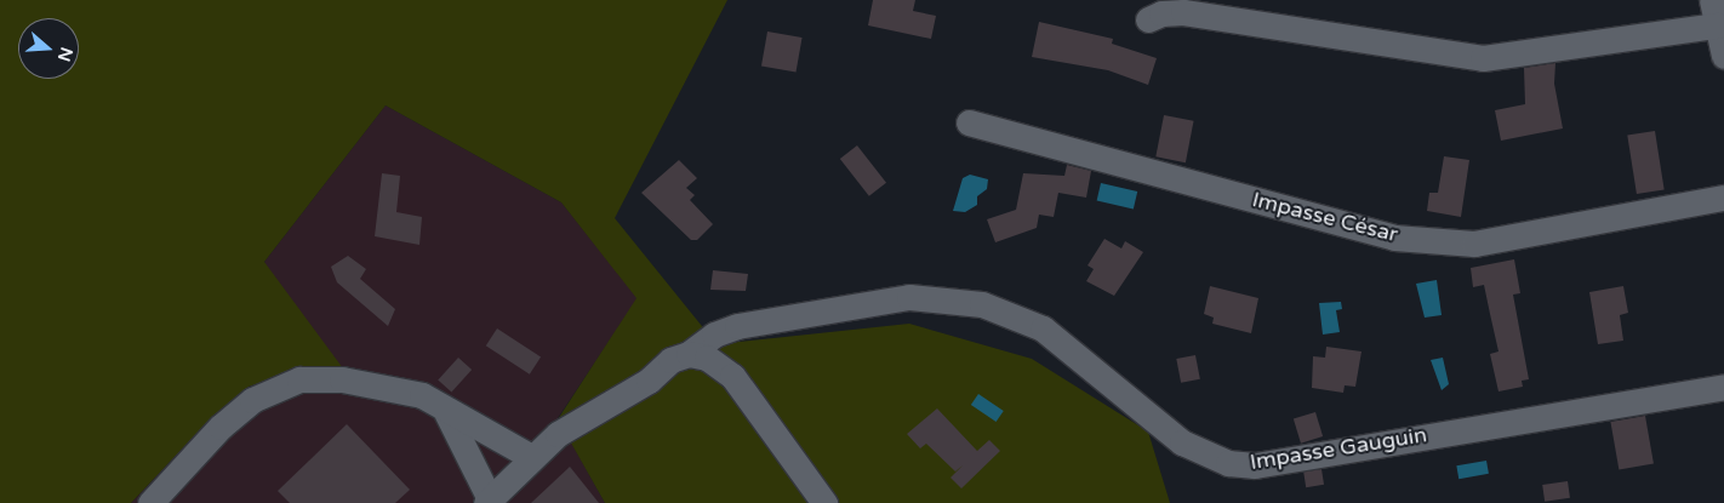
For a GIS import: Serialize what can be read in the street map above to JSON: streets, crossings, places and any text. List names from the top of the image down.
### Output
{
  "streets": {
    "street": ["Impasse César", "Impasse Gauguin"]
  },
  "north": "right"
}
